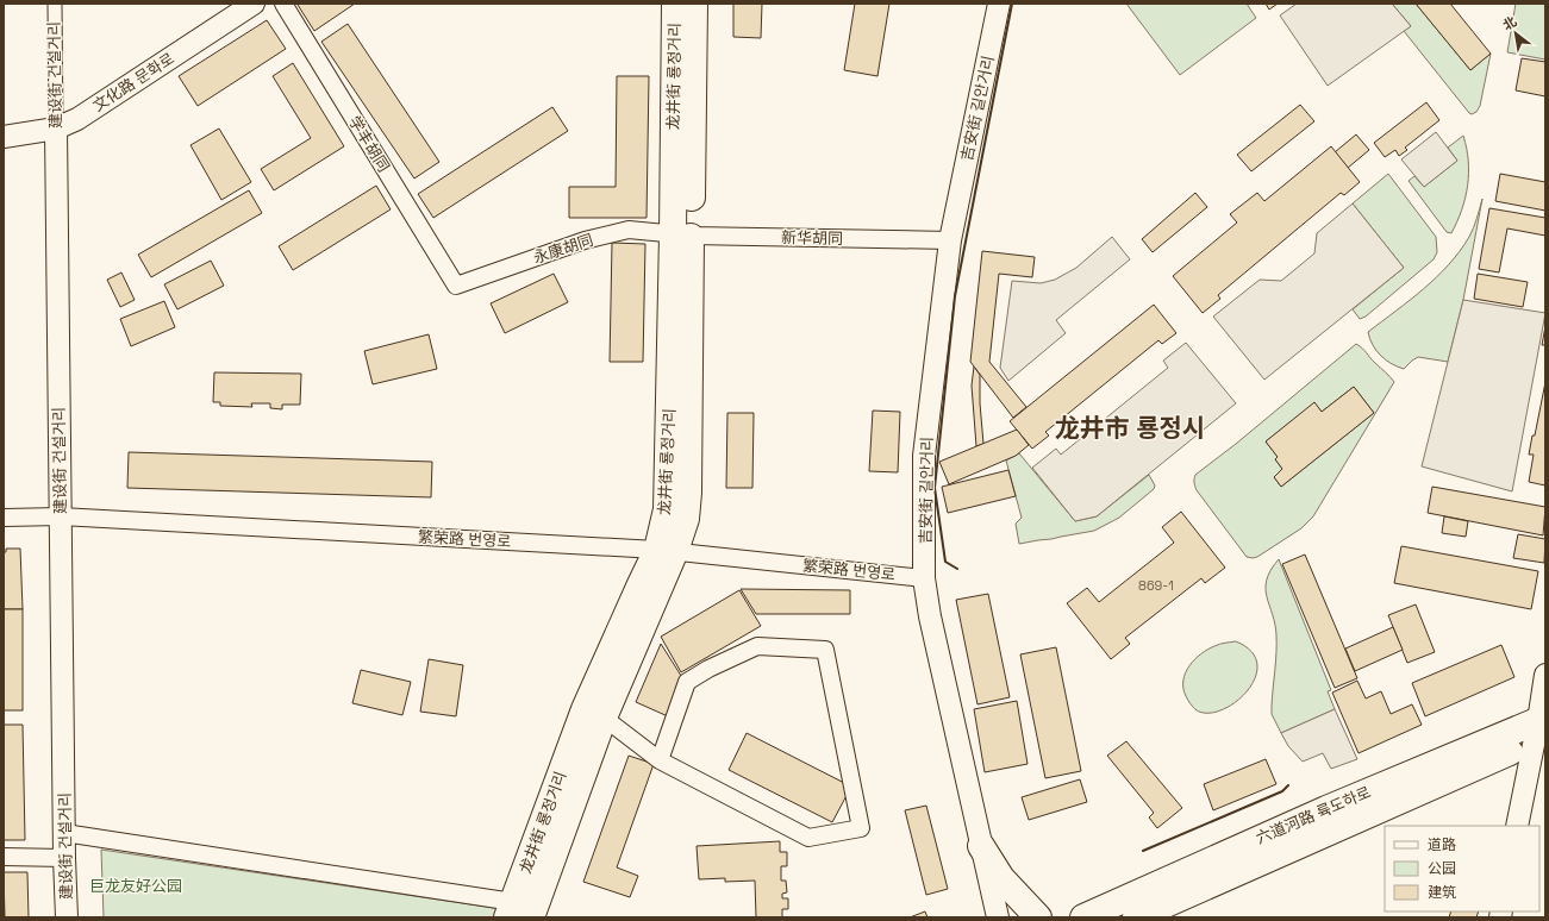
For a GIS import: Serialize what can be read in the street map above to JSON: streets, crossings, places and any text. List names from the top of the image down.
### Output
{
  "streets": {
    "main road": ["龙井街 룡정거리", "六道河路 륙도하로"],
    "street": [
      "建设街 건설거리",
      "文化路 문화로",
      "吉安街 길안거리",
      "学丰胡同",
      "新华胡同",
      "永康胡同",
      "繁荣路 번영로"
    ]
  },
  "crossings": [
    ["建设街 건설거리", "文化路 문화로"],
    ["建设街 건설거리", "繁荣路 번영로"],
    ["龙井街 룡정거리", "新华胡同"],
    ["龙井街 룡정거리", "永康胡同"],
    ["龙井街 룡정거리", "繁荣路 번영로"],
    ["吉安街 길안거리", "新华胡同"],
    ["吉安街 길안거리", "繁荣路 번영로"],
    ["学丰胡同", "永康胡同"],
    ["新华胡同", "永康胡同"]
  ],
  "districts": ["龙井市 룡정시"],
  "parks": ["巨龙友好公园"],
  "house_numbers": ["869-1"],
  "legend": ["道路", "公园", "建筑"],
  "north": "top left"
}
